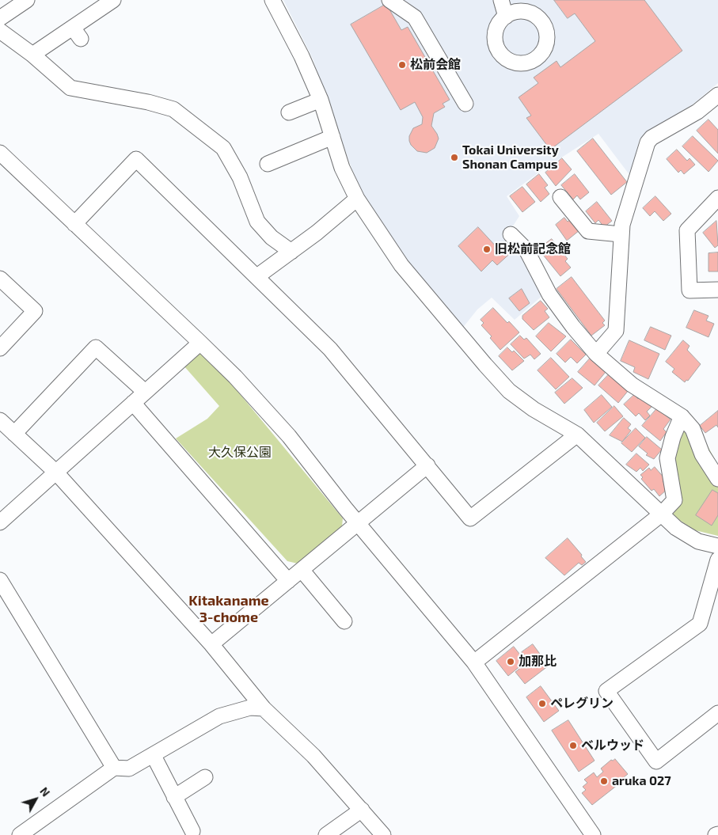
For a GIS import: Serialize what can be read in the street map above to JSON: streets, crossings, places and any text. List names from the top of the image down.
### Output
{
  "districts": ["Kitakaname 3-chome"],
  "parks": ["大久保公園"],
  "places": [
    "松前会館",
    "Tokai University Shonan Campus",
    "旧松前記念館",
    "加那比",
    "ペレグリン",
    "ベルウッド",
    "aruka 027"
  ],
  "north": "top right"
}
